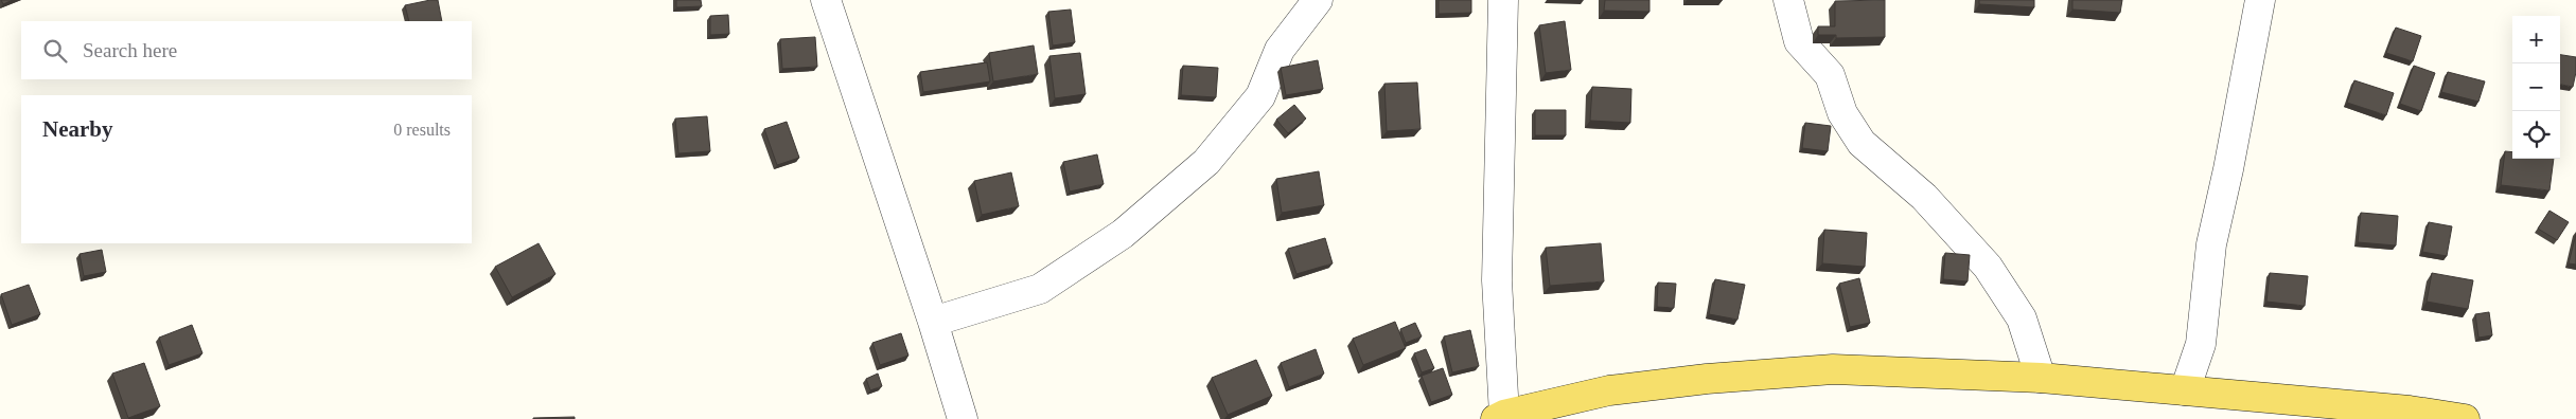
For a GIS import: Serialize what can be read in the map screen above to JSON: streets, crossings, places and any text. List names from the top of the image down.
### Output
{
  "page": {
    "map_buttons": ["+", "−"],
    "search": "Search here",
    "heading": ["Nearby", "0 results"]
  }
}
